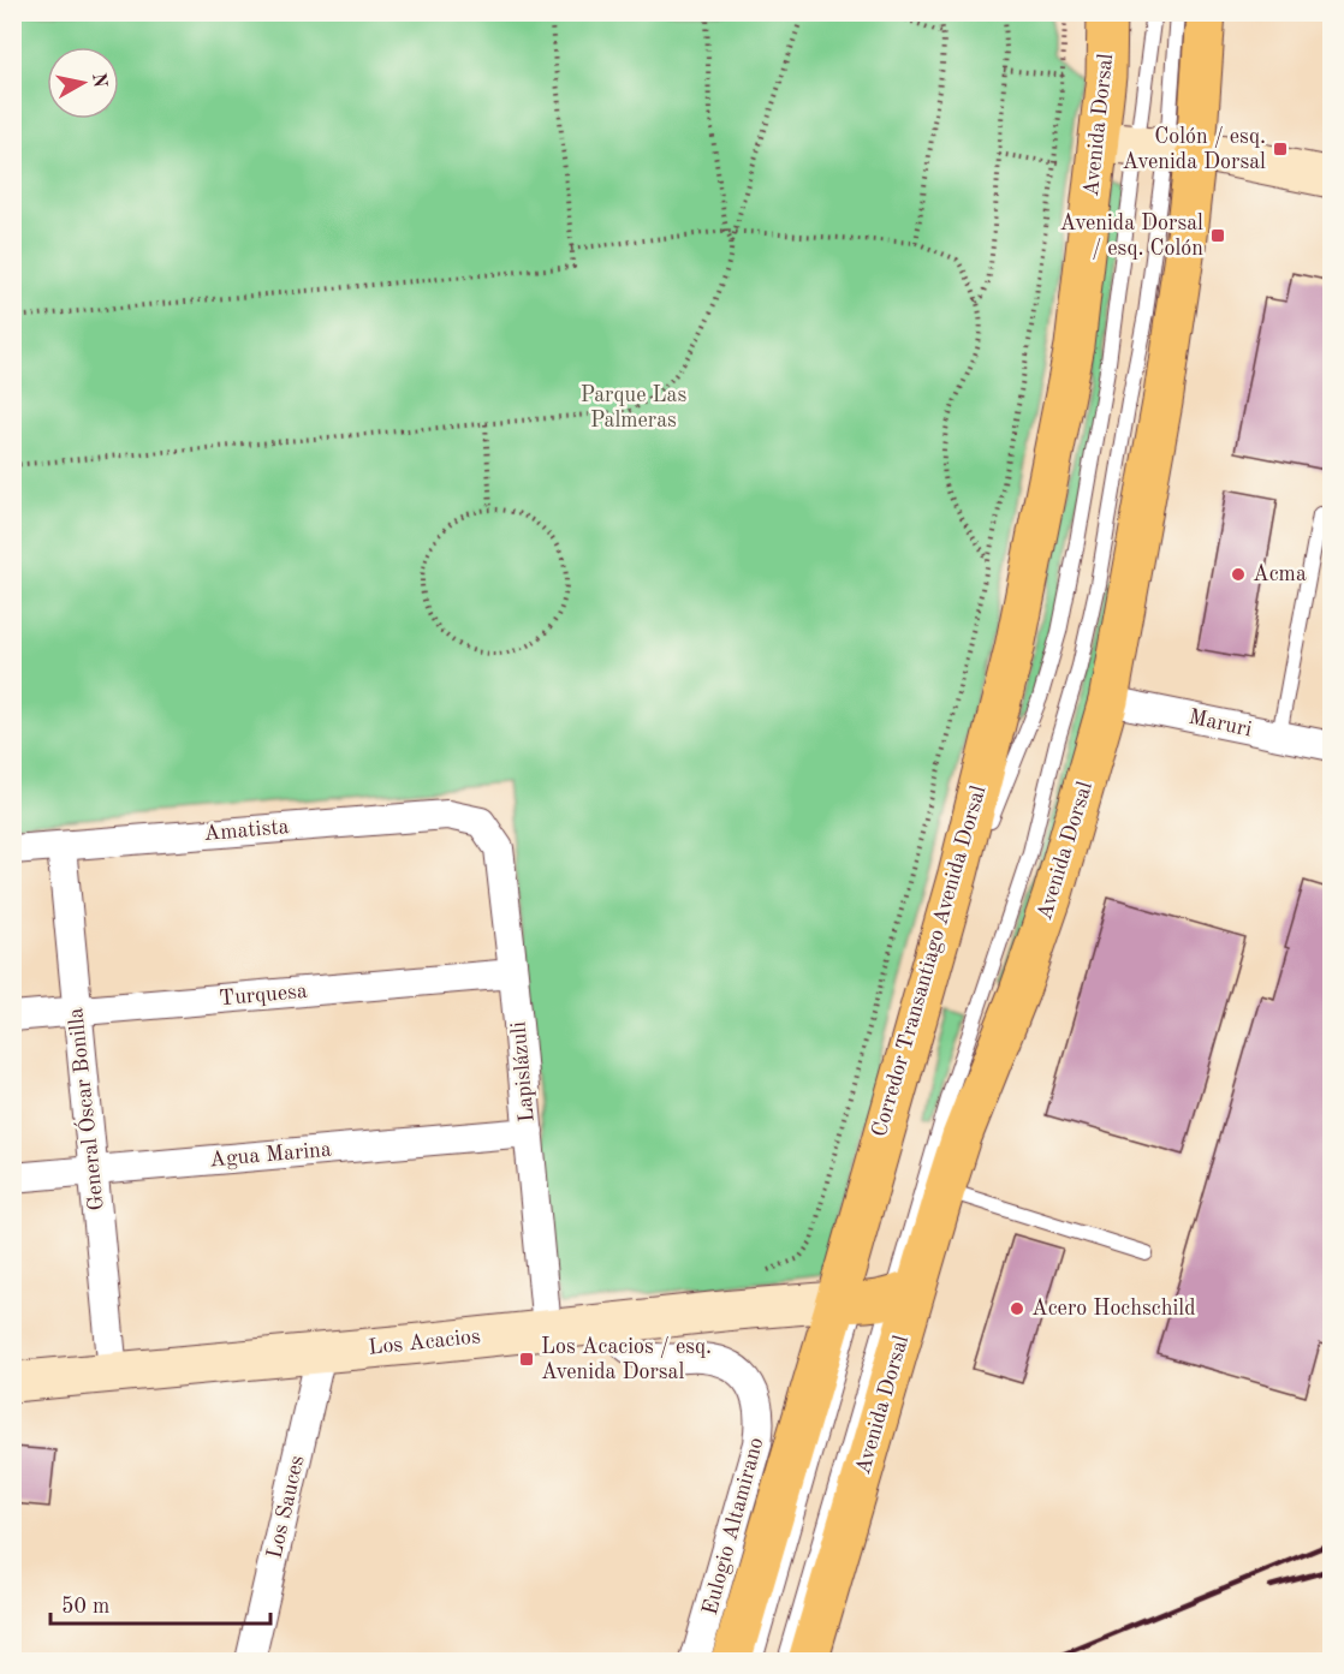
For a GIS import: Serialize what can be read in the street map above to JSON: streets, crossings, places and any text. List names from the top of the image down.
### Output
{
  "streets": {
    "main road": ["Avenida Dorsal"],
    "street": [
      "Maruri",
      "Amatista",
      "Turquesa",
      "Lapislázuli",
      "General Óscar Bonilla",
      "Agua Marina",
      "Los Acacios",
      "Los Sauces",
      "Eulogio Altamirano"
    ],
    "lane": ["Corredor Transantiago Avenida Dorsal"]
  },
  "crossings": [
    ["Avenida Dorsal", "Maruri"],
    ["Avenida Dorsal", "Corredor Transantiago Avenida Dorsal"],
    ["Avenida Dorsal", "Los Acacios"],
    ["Amatista", "Lapislázuli"],
    ["Amatista", "General Óscar Bonilla"],
    ["Corredor Transantiago Avenida Dorsal", "Los Acacios"],
    ["Turquesa", "Lapislázuli"],
    ["Turquesa", "General Óscar Bonilla"],
    ["Lapislázuli", "Agua Marina"],
    ["Lapislázuli", "Los Acacios"],
    ["General Óscar Bonilla", "Agua Marina"],
    ["General Óscar Bonilla", "Los Acacios"],
    ["Los Acacios", "Los Sauces"],
    ["Los Acacios", "Eulogio Altamirano"]
  ],
  "parks": ["Parque Las Palmeras"],
  "places": {
    "transit": ["Colón / esq. Avenida Dorsal", "Avenida Dorsal / esq. Colón", "Los Acacios / esq. Avenida Dorsal"],
    "other": ["Acma", "Acero Hochschild"]
  },
  "scale_bar": "50 m",
  "north": "right"
}
